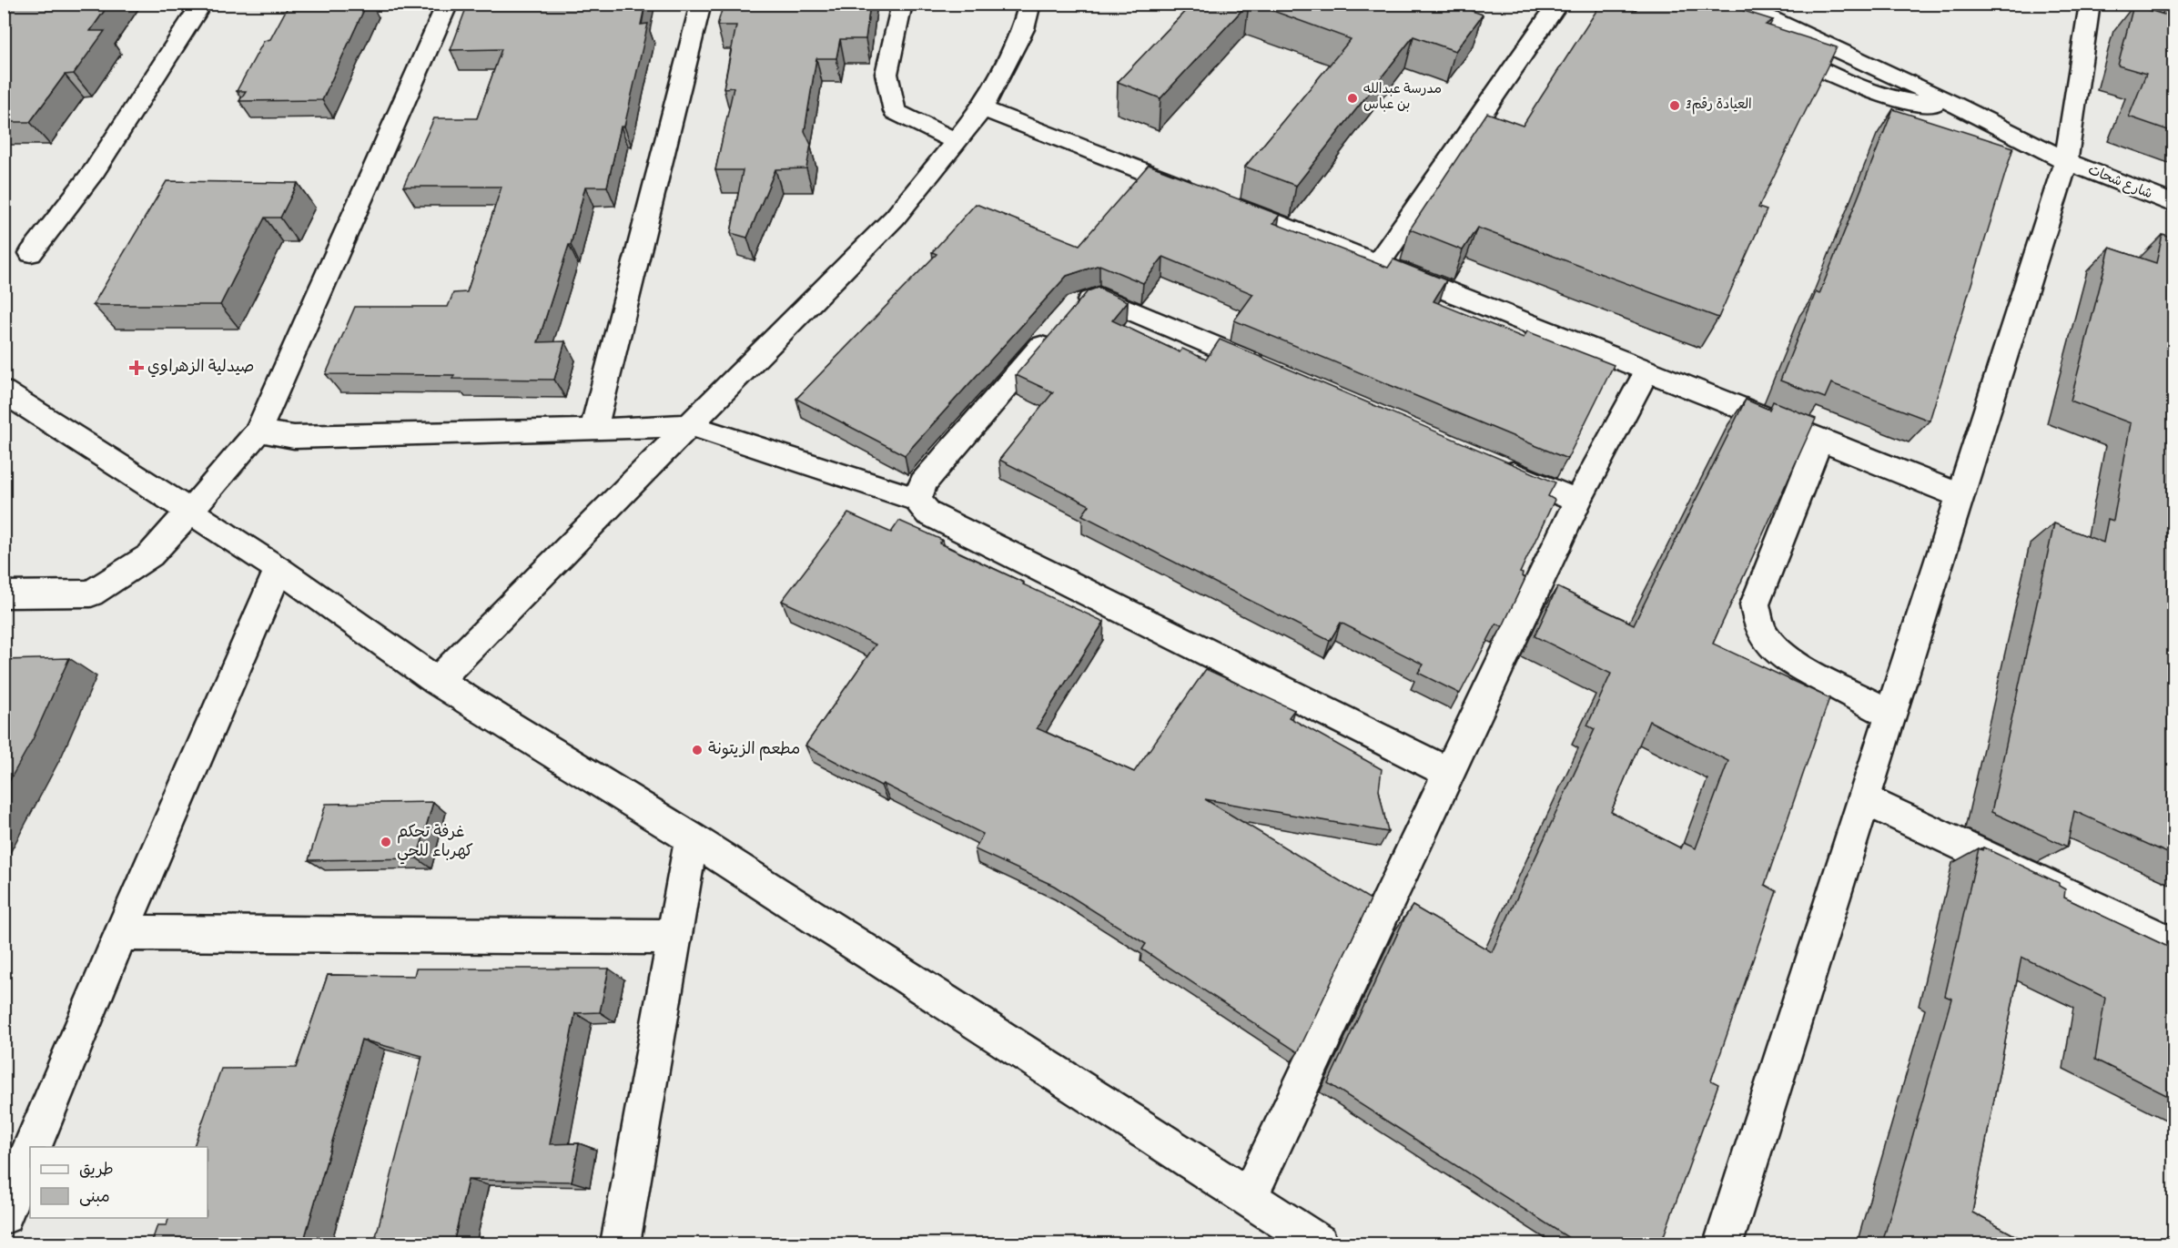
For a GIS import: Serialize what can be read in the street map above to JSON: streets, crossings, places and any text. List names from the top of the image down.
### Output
{
  "streets": {
    "street": ["شارع شحات"]
  },
  "places": {
    "other": [
      "مدرسة عبدالله بن عباس",
      "3العيادة رقم",
      "مطعم الزيتونة",
      "غرفة تحكم كهرباء للحي"
    ],
    "health": ["صيدلية الزهراوي"]
  },
  "legend": ["طريق", "مبنى"]
}
